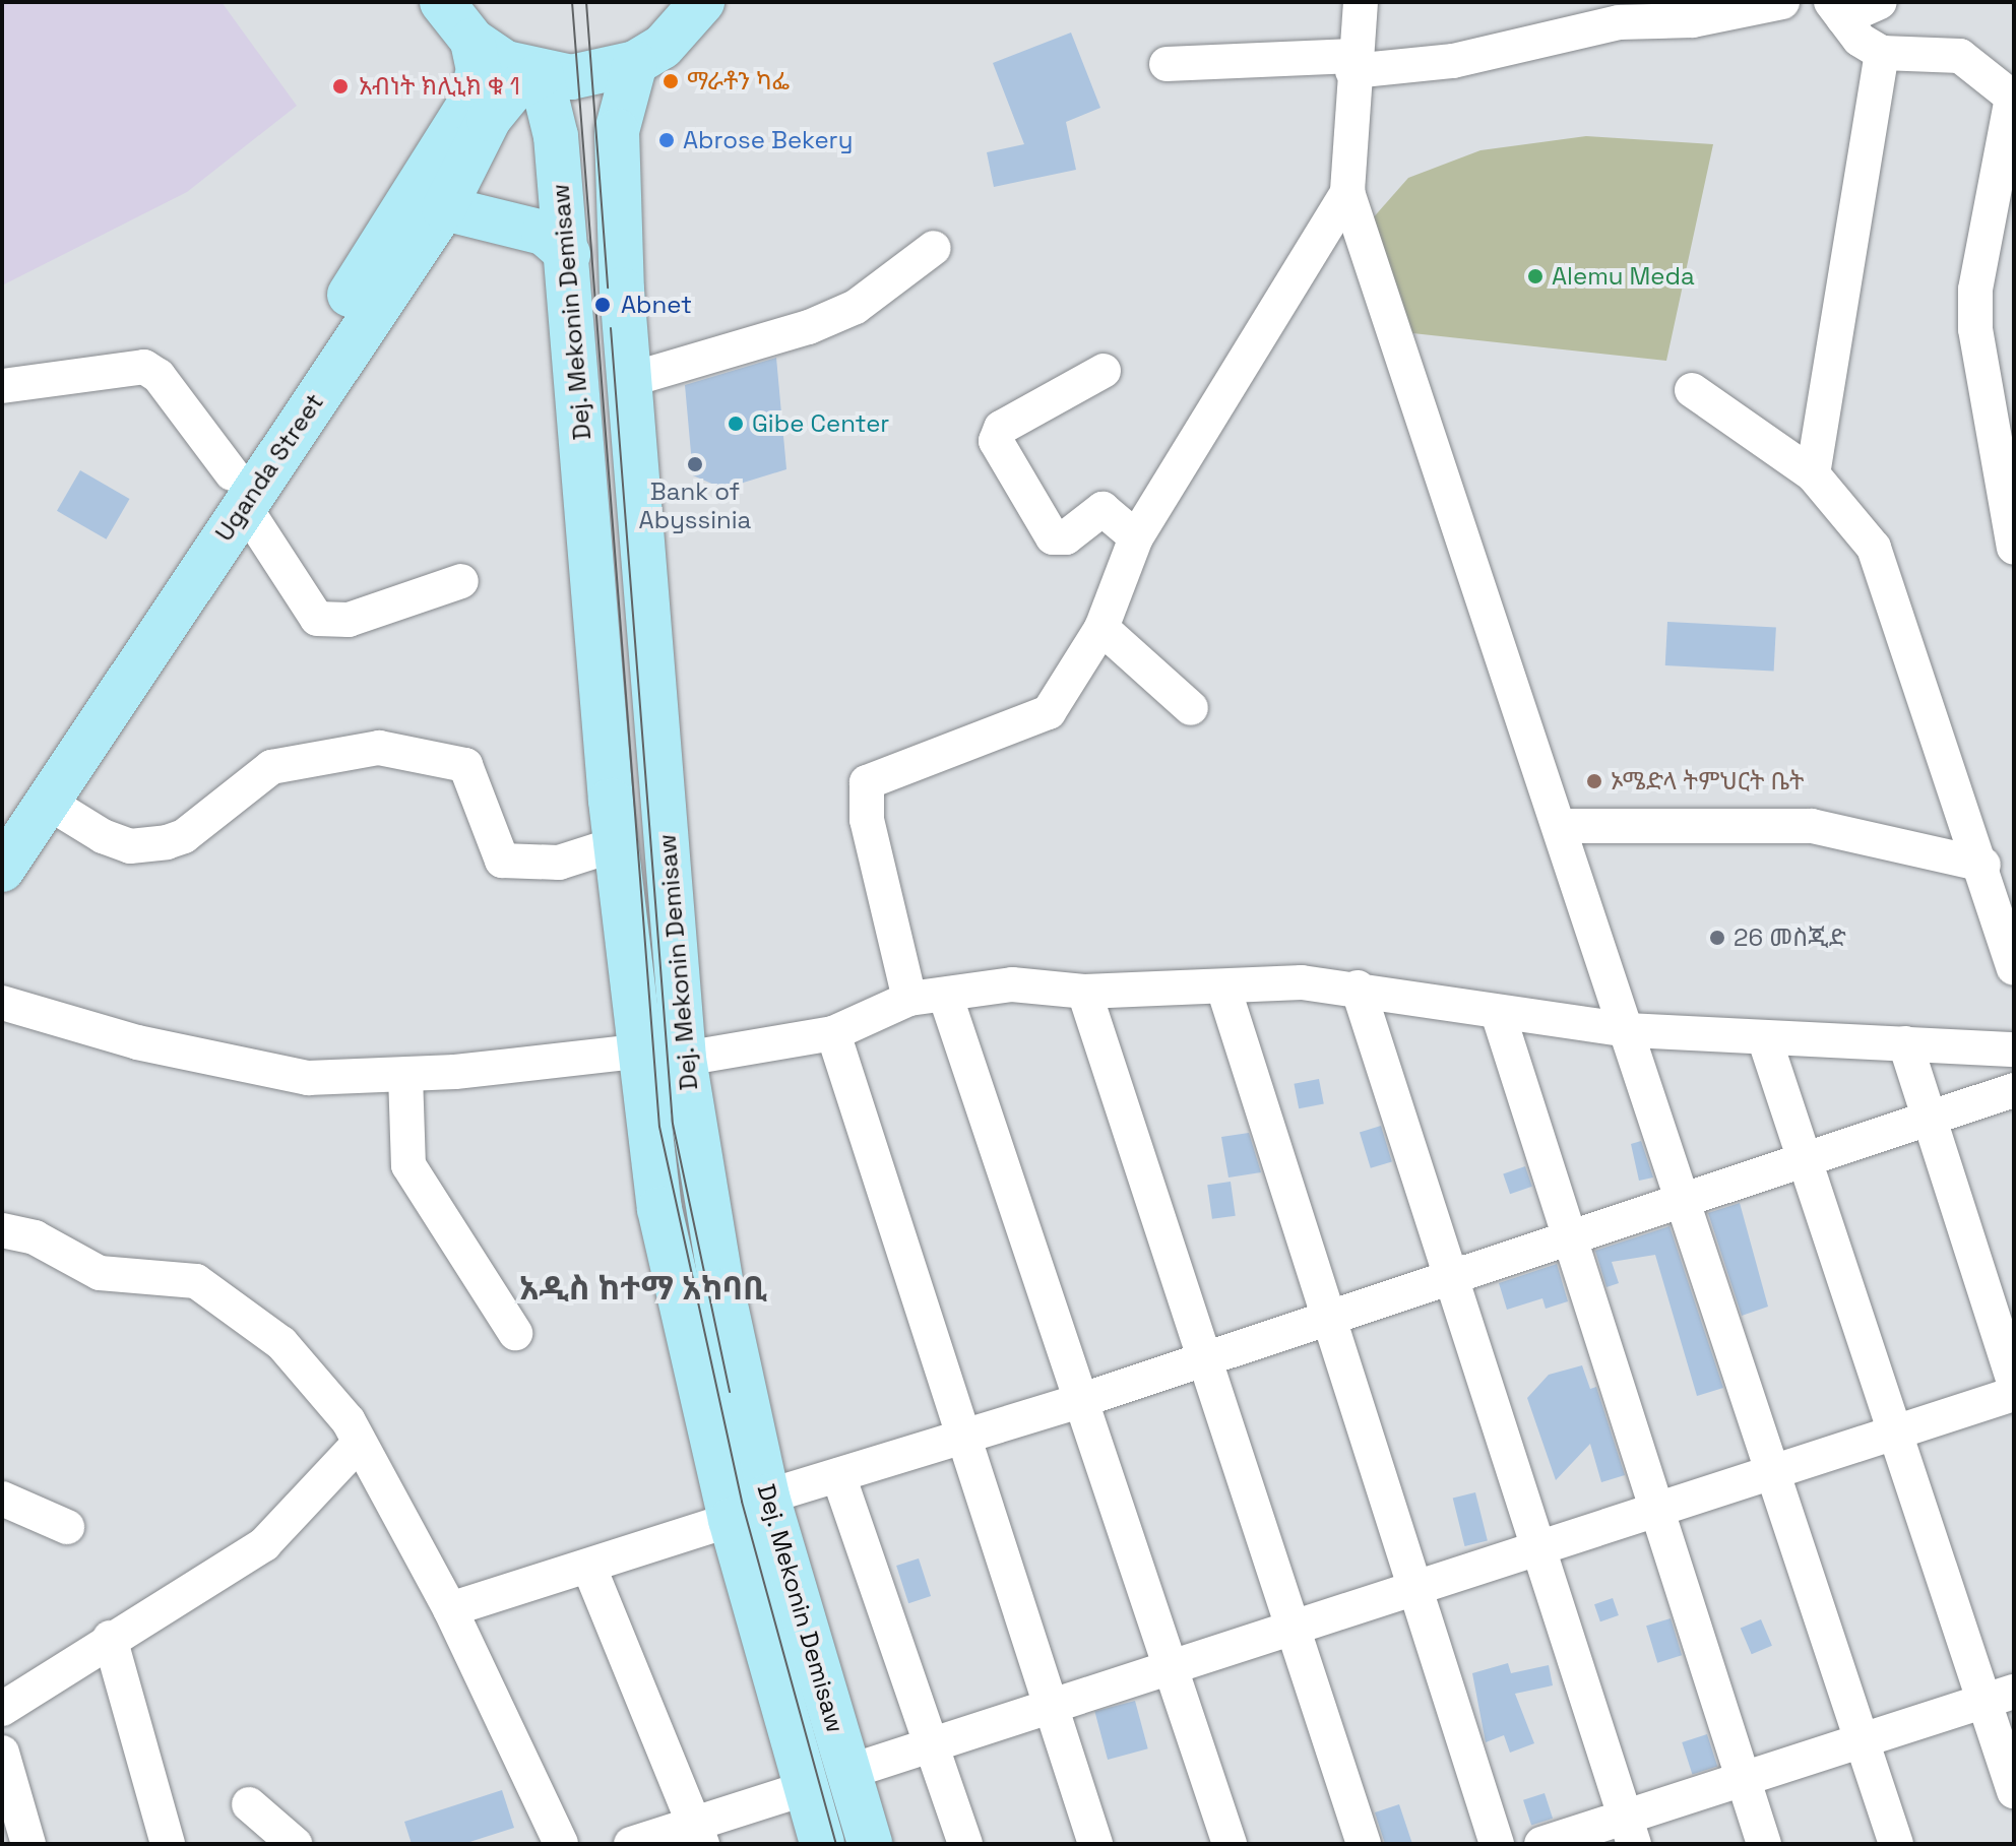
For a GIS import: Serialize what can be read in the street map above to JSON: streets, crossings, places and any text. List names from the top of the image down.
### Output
{
  "streets": {
    "main road": ["Dej. Mekonin Demisaw", "Uganda Street"]
  },
  "crossings": [
    ["Dej. Mekonin Demisaw", "Uganda Street"]
  ],
  "districts": ["አዲስ ከተማ አካባቢ"],
  "places": [
    "ማራቶን ካፌ",
    "አብነት ክሊኒክ ቁ 1",
    "Abrose Bekery",
    "Alemu Meda",
    "Abnet",
    "Gibe Center",
    "Bank of Abyssinia",
    "ኦሜድላ ትምህርት ቤት",
    "26 መስጂድ"
  ]
}
